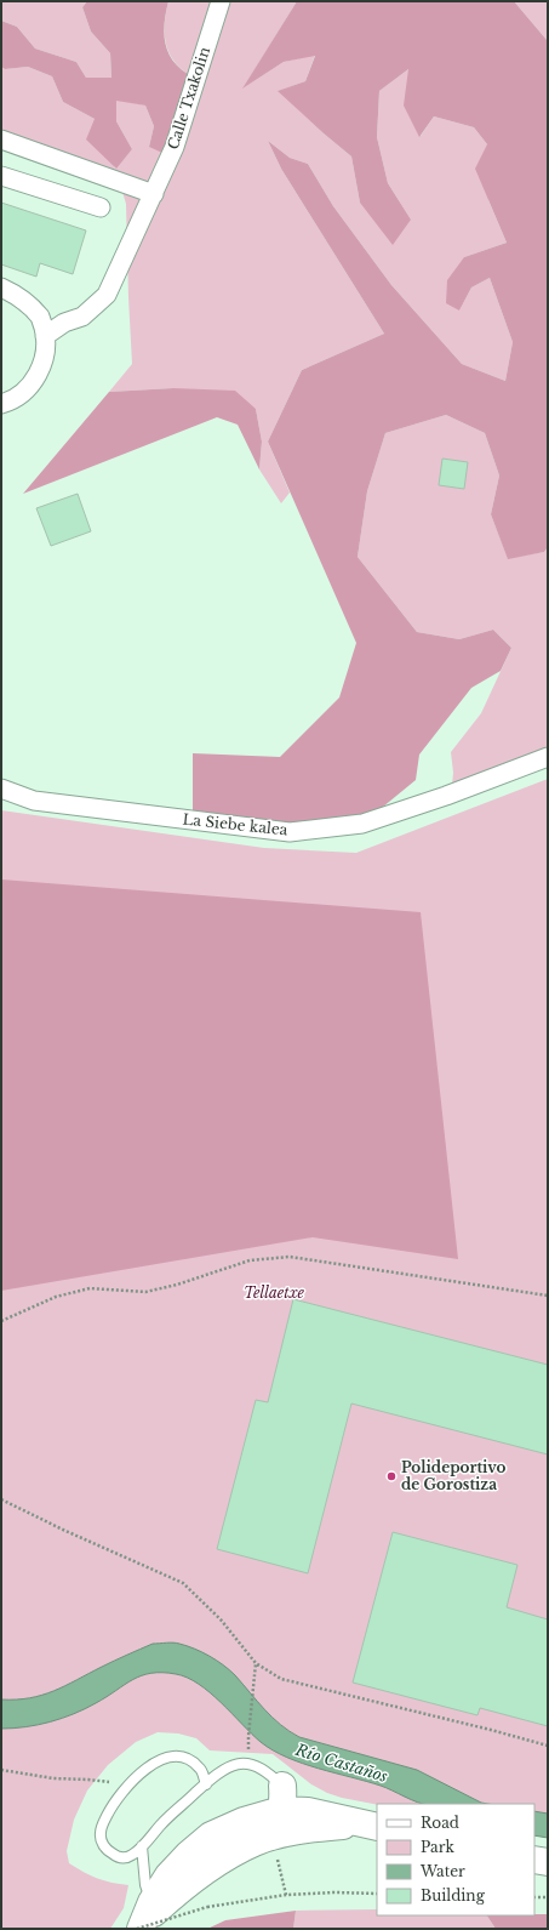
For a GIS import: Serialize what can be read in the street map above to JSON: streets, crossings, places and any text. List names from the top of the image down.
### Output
{
  "streets": {
    "street": ["Calle Txakolin", "La Siebe kalea"]
  },
  "water": ["Río Castaños"],
  "parks": ["Tellaetxe"],
  "places": ["Polideportivo de Gorostiza"],
  "legend": [
    "Road",
    "Park",
    "Water",
    "Building"
  ]
}
